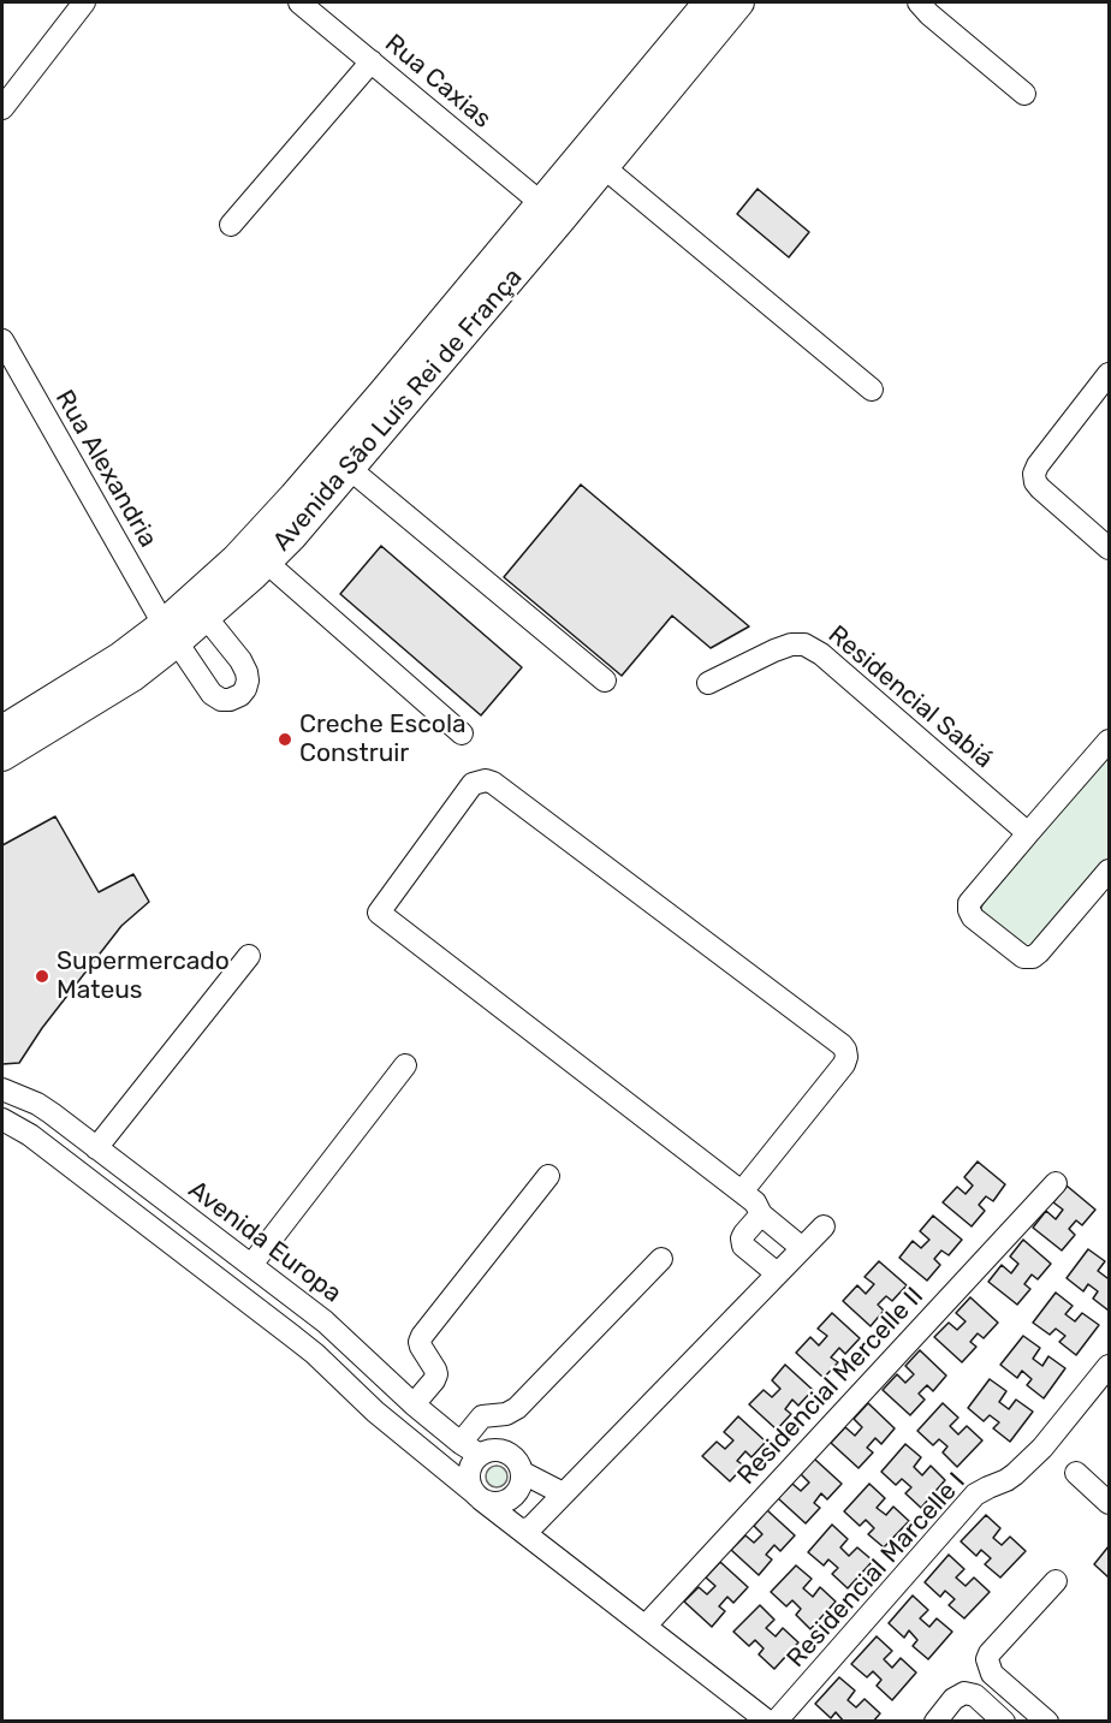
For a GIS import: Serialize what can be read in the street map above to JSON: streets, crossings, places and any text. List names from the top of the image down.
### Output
{
  "streets": {
    "main road": ["Avenida São Luís Rei de França"],
    "street": [
      "Rua Caxias",
      "Rua Alexandria",
      "Residencial Sabiá",
      "Avenida Europa",
      "Residencial Mercelle II",
      "Residencial Marcelle I"
    ]
  },
  "crossings": [
    ["Rua Caxias", "Avenida São Luís Rei de França"],
    ["Avenida São Luís Rei de França", "Rua Alexandria"]
  ],
  "places": ["Creche Escola Construir", "Supermercado Mateus"]
}
